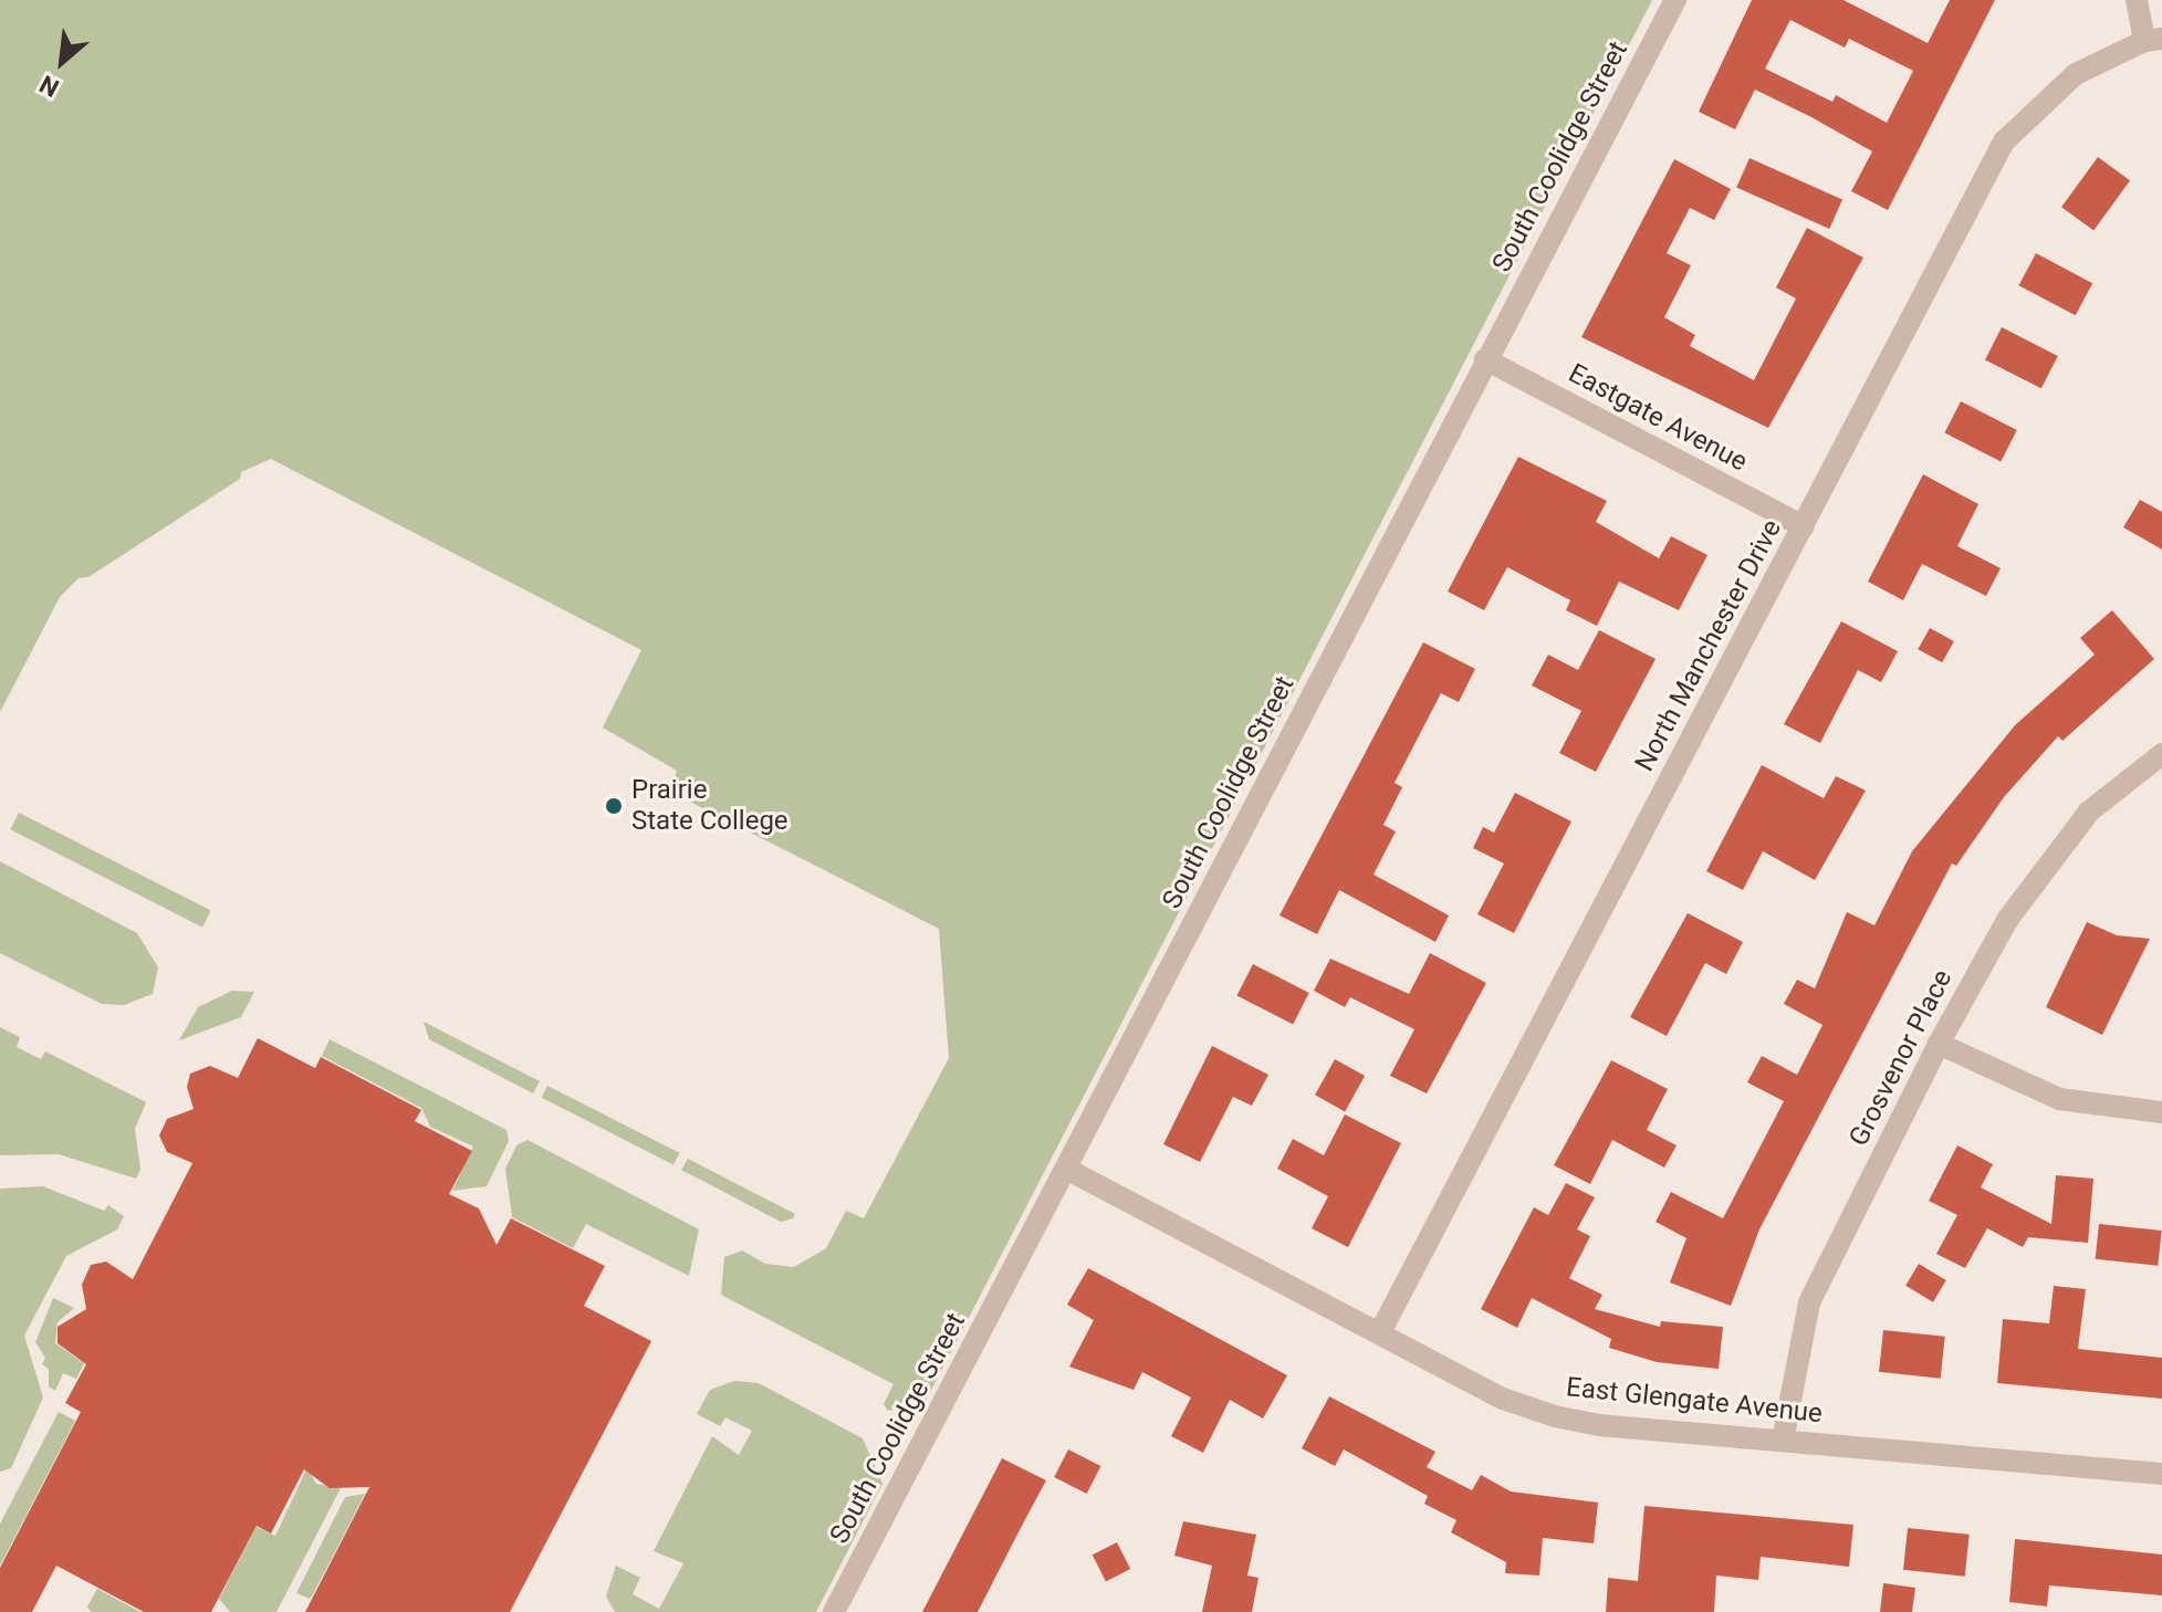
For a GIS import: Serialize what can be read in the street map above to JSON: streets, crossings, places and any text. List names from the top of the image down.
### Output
{
  "streets": {
    "street": [
      "South Coolidge Street",
      "Eastgate Avenue",
      "North Manchester Drive",
      "Grosvenor Place",
      "East Glengate Avenue"
    ]
  },
  "crossings": [
    ["South Coolidge Street", "Eastgate Avenue"],
    ["South Coolidge Street", "East Glengate Avenue"],
    ["Eastgate Avenue", "North Manchester Drive"],
    ["North Manchester Drive", "East Glengate Avenue"],
    ["Grosvenor Place", "East Glengate Avenue"]
  ],
  "places": ["Prairie State College"],
  "north": "bottom left"
}
